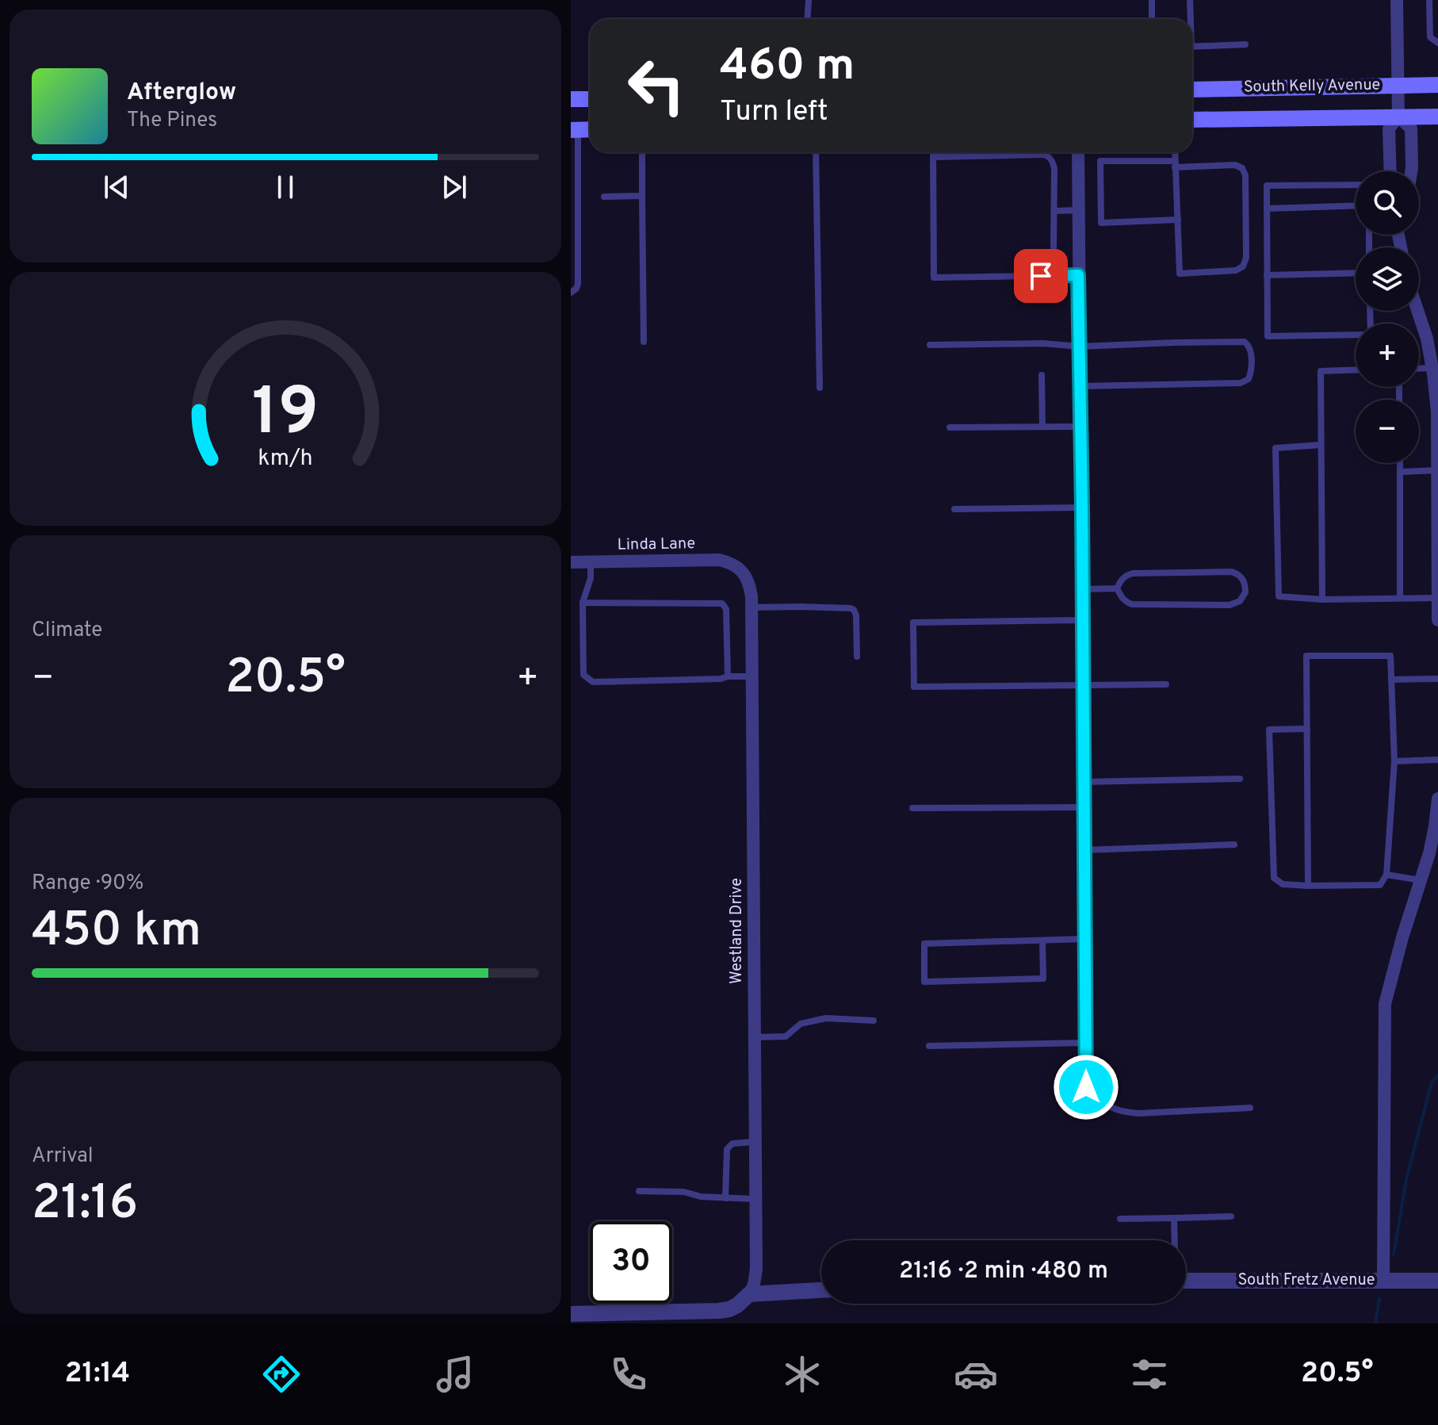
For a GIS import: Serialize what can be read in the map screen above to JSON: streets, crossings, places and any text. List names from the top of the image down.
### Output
{
  "streets": {
    "main road": ["South Kelly Avenue"],
    "street": ["Linda Lane", "Westland Drive", "South Fretz Avenue"]
  },
  "crossings": [
    ["Linda Lane", "Westland Drive"]
  ],
  "page": {
    "turn": ["460 m", "Turn left"],
    "song": ["Afterglow", "The Pines"],
    "map_buttons": ["+", "−"],
    "tile": [
      "Climate",
      ["Range · 90%", "450 km"],
      ["Arrival", "21:16"]
    ],
    "heat": ["−", "20.5°", "+"],
    "limit": "30",
    "trip": "21:16 · 2 min · 480 m",
    "tabs": ["21:14", "20.5°"],
    "gauge": ["19", "km/h"]
  }
}
